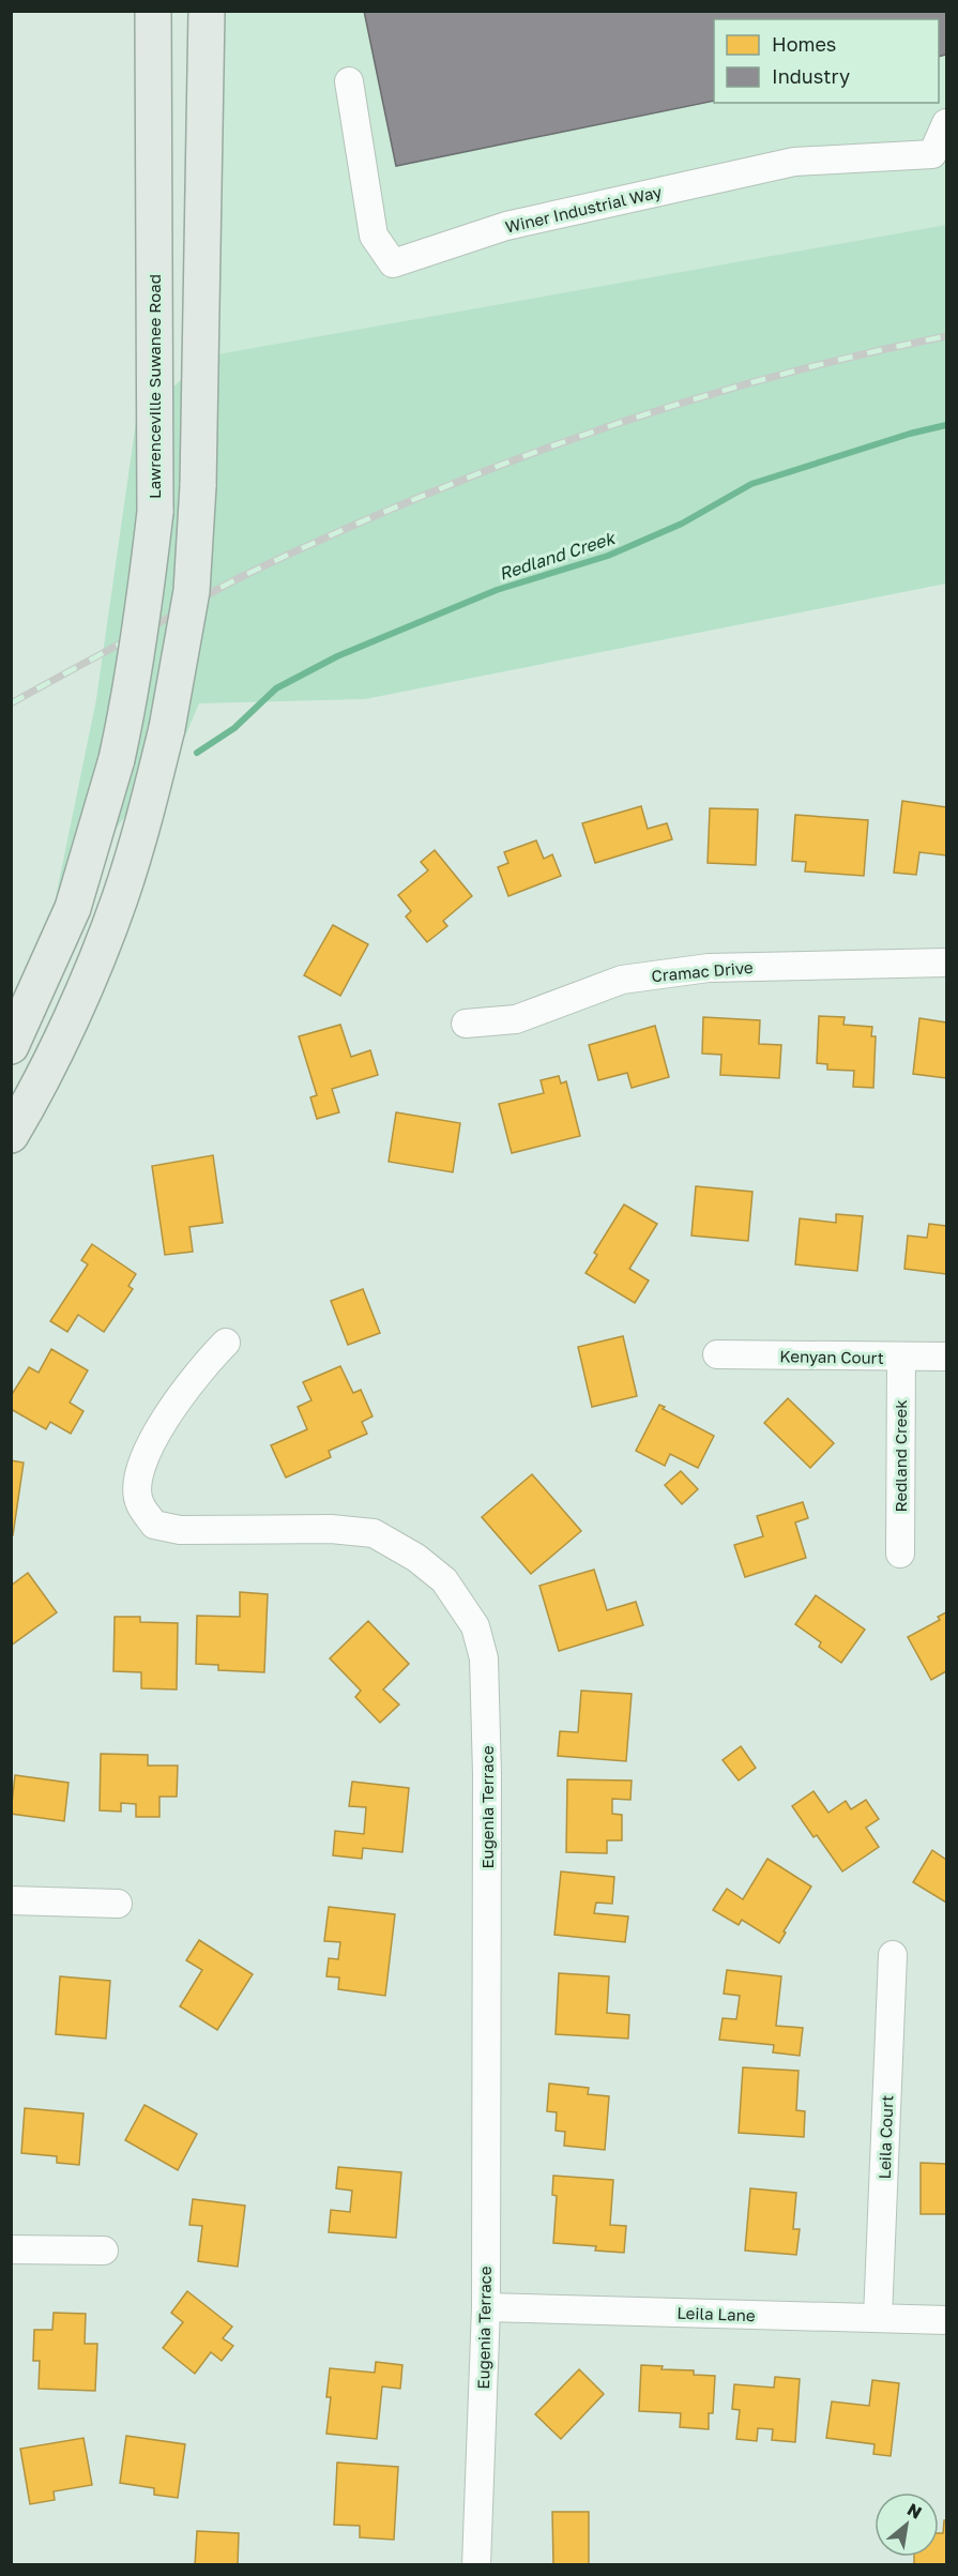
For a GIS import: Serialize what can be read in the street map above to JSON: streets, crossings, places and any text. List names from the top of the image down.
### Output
{
  "streets": {
    "main road": ["Lawrenceville Suwanee Road"],
    "street": [
      "Winer Industrial Way",
      "Cramac Drive",
      "Kenyan Court",
      "Redland Creek",
      "Eugenia Terrace",
      "Leila Court",
      "Leila Lane"
    ]
  },
  "crossings": [
    ["Kenyan Court", "Redland Creek"],
    ["Eugenia Terrace", "Leila Lane"],
    ["Leila Court", "Leila Lane"]
  ],
  "water": ["Redland Creek"],
  "legend": ["Homes", "Industry"],
  "north": "top right"
}
